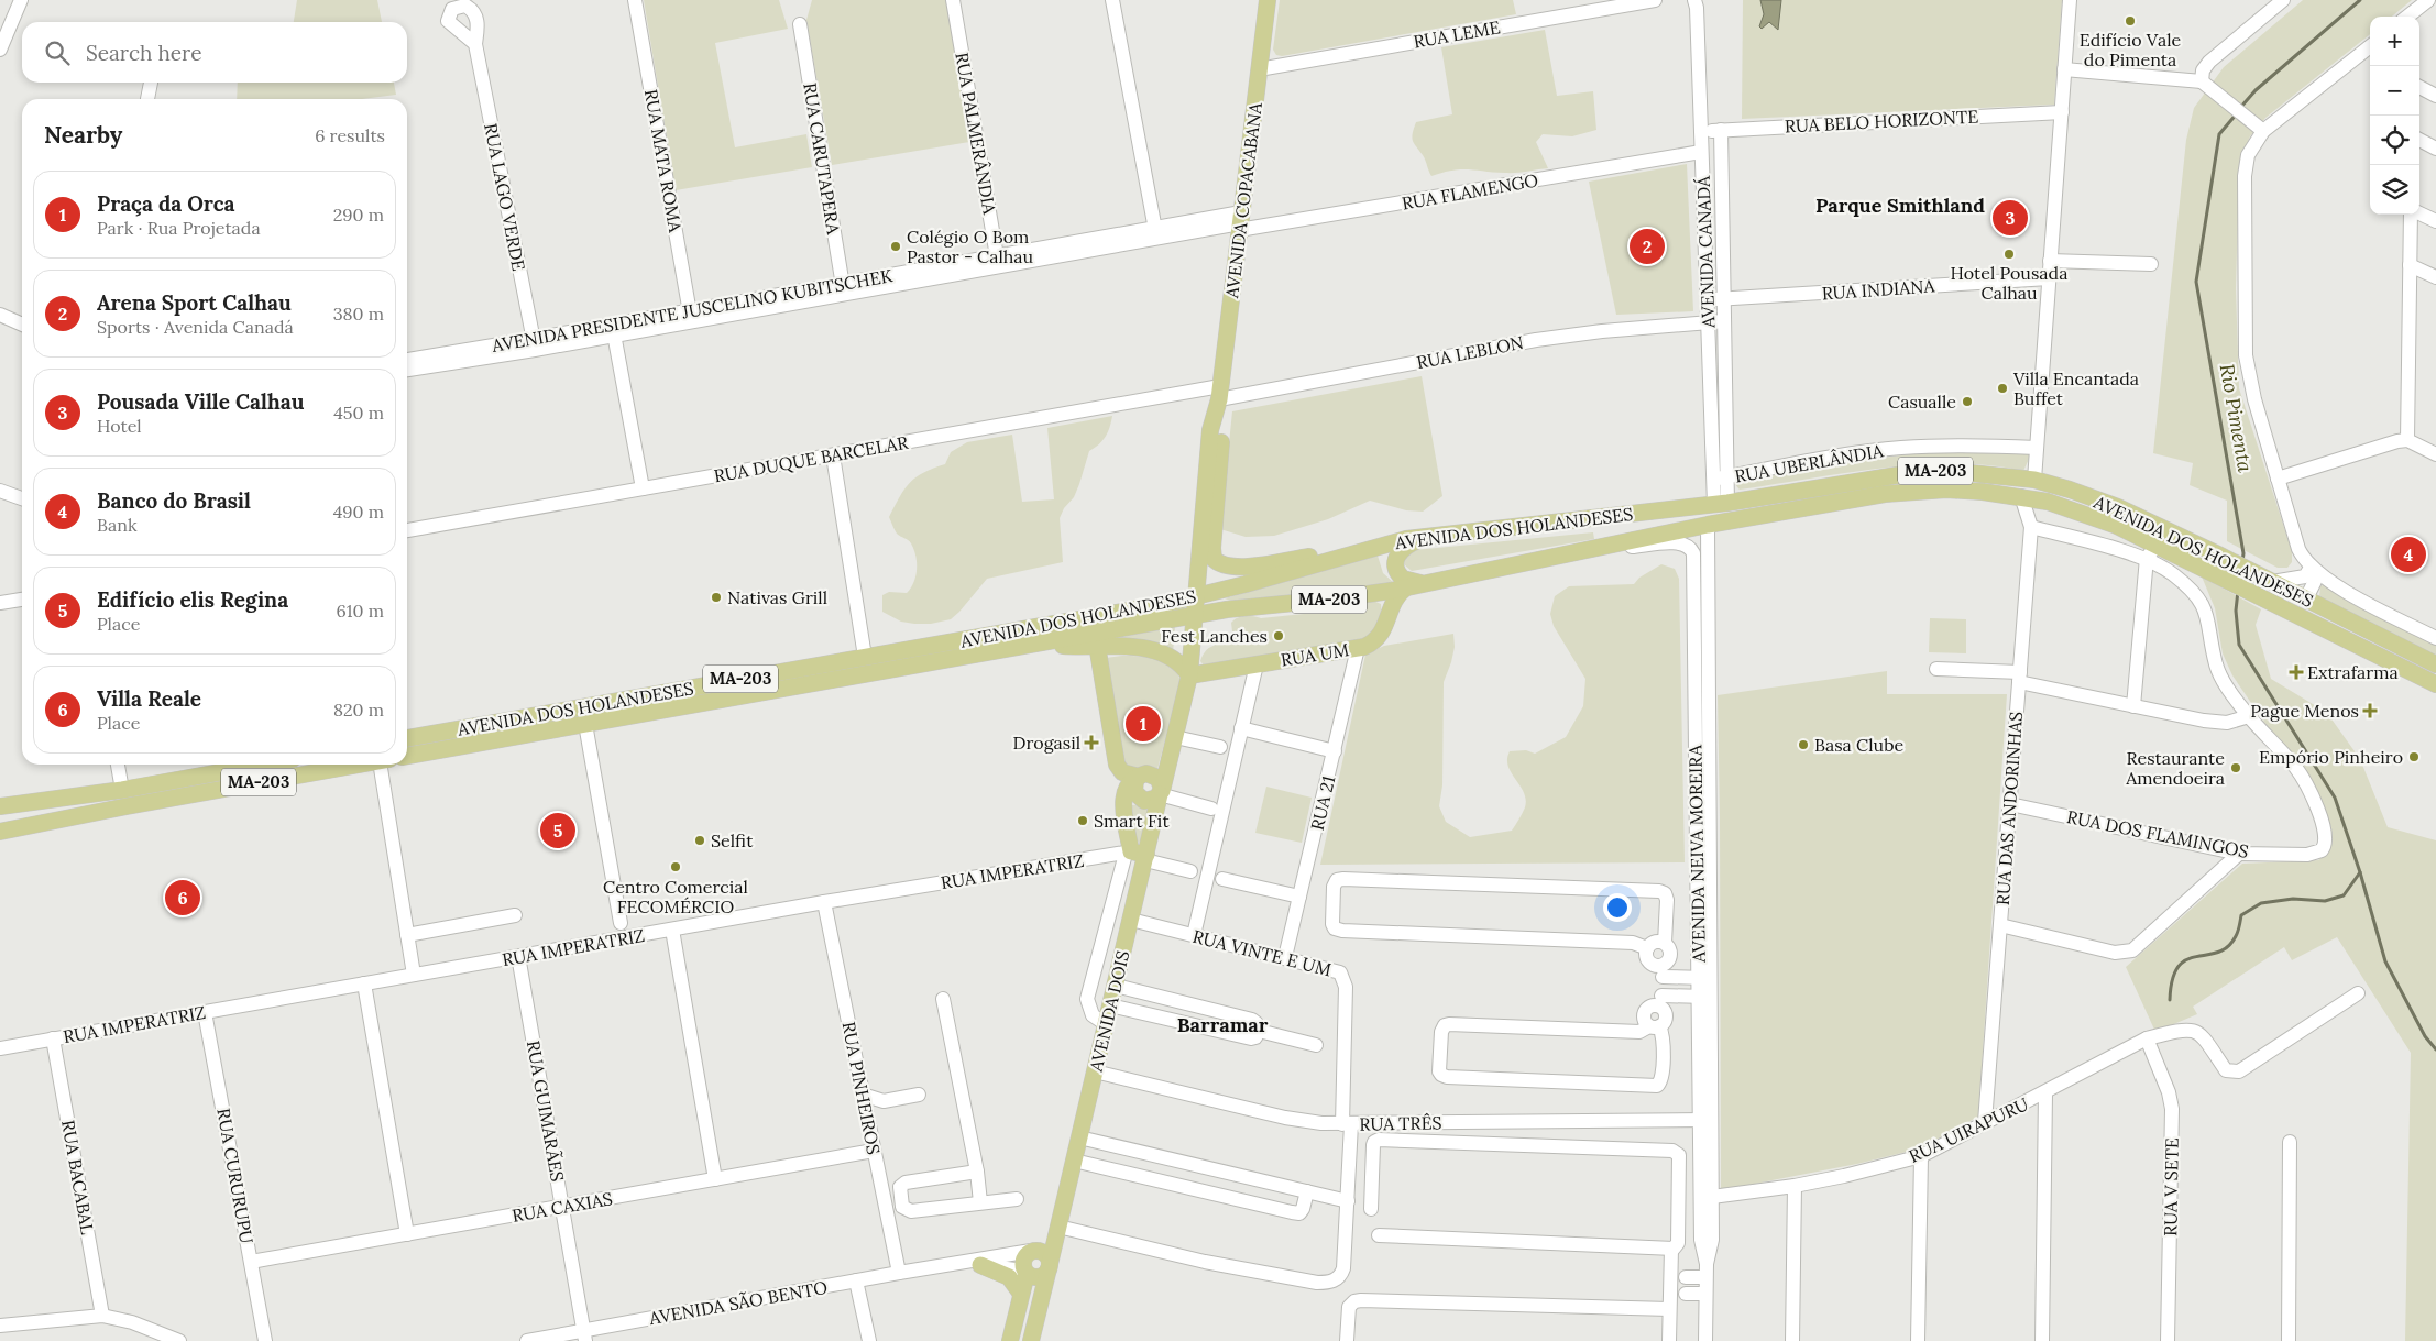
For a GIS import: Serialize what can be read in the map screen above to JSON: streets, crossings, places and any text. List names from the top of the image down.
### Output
{
  "streets": {
    "main road": [
      "AVENIDA COPACABANA",
      "MA-203",
      "AVENIDA DOS HOLANDESES",
      "RUA UM",
      "AVENIDA DOIS"
    ],
    "street": [
      "RUA LEME",
      "RUA BELO HORIZONTE",
      "RUA PALMERÂNDIA",
      "RUA CARUTAPERA",
      "RUA MATA ROMA",
      "RUA FLAMENGO",
      "RUA LAGO VERDE",
      "AVENIDA CANADÁ",
      "RUA INDIANA",
      "AVENIDA PRESIDENTE JUSCELINO KUBITSCHEK",
      "RUA LEBLON",
      "RUA DUQUE BARCELAR",
      "RUA UBERLÂNDIA",
      "RUA 21",
      "RUA DAS ANDORINHAS",
      "RUA DOS FLAMINGOS",
      "AVENIDA NEIVA MOREIRA",
      "RUA IMPERATRIZ",
      "RUA VINTE E UM",
      "RUA PINHEIROS",
      "RUA GUIMARÃES",
      "RUA TRÊS",
      "RUA UIRAPURU",
      "RUA CURURUPU",
      "RUA BACABAL",
      "RUA V SETE",
      "RUA CAXIAS",
      "AVENIDA SÃO BENTO"
    ]
  },
  "crossings": [
    ["RUA LEME", "AVENIDA COPACABANA"],
    ["RUA BELO HORIZONTE", "AVENIDA CANADÁ"],
    ["RUA PALMERÂNDIA", "AVENIDA PRESIDENTE JUSCELINO KUBITSCHEK"],
    ["RUA CARUTAPERA", "AVENIDA PRESIDENTE JUSCELINO KUBITSCHEK"],
    ["RUA MATA ROMA", "AVENIDA PRESIDENTE JUSCELINO KUBITSCHEK"],
    ["RUA FLAMENGO", "AVENIDA COPACABANA"],
    ["RUA FLAMENGO", "AVENIDA CANADÁ"],
    ["RUA FLAMENGO", "AVENIDA PRESIDENTE JUSCELINO KUBITSCHEK"],
    ["RUA LAGO VERDE", "AVENIDA PRESIDENTE JUSCELINO KUBITSCHEK"],
    ["AVENIDA COPACABANA", "AVENIDA PRESIDENTE JUSCELINO KUBITSCHEK"],
    ["AVENIDA COPACABANA", "RUA LEBLON"],
    ["AVENIDA COPACABANA", "RUA DUQUE BARCELAR"],
    ["AVENIDA COPACABANA", "AVENIDA DOS HOLANDESES"],
    ["AVENIDA CANADÁ", "RUA INDIANA"],
    ["AVENIDA CANADÁ", "RUA LEBLON"],
    ["AVENIDA CANADÁ", "RUA UBERLÂNDIA"],
    ["AVENIDA CANADÁ", "AVENIDA DOS HOLANDESES"],
    ["RUA LEBLON", "RUA DUQUE BARCELAR"],
    ["AVENIDA DOS HOLANDESES", "RUA UM"],
    ["AVENIDA DOS HOLANDESES", "RUA DAS ANDORINHAS"],
    ["AVENIDA DOS HOLANDESES", "AVENIDA NEIVA MOREIRA"],
    ["RUA UM", "RUA 21"],
    ["RUA 21", "RUA VINTE E UM"],
    ["RUA DAS ANDORINHAS", "RUA DOS FLAMINGOS"],
    ["RUA DAS ANDORINHAS", "RUA UIRAPURU"],
    ["AVENIDA NEIVA MOREIRA", "RUA TRÊS"],
    ["AVENIDA NEIVA MOREIRA", "RUA UIRAPURU"],
    ["RUA IMPERATRIZ", "AVENIDA DOIS"],
    ["RUA IMPERATRIZ", "RUA PINHEIROS"],
    ["RUA IMPERATRIZ", "RUA GUIMARÃES"],
    ["RUA IMPERATRIZ", "RUA CURURUPU"],
    ["RUA IMPERATRIZ", "RUA BACABAL"],
    ["RUA VINTE E UM", "AVENIDA DOIS"],
    ["RUA VINTE E UM", "RUA TRÊS"],
    ["AVENIDA DOIS", "RUA TRÊS"],
    ["AVENIDA DOIS", "AVENIDA SÃO BENTO"],
    ["RUA PINHEIROS", "RUA CAXIAS"],
    ["RUA PINHEIROS", "AVENIDA SÃO BENTO"],
    ["RUA GUIMARÃES", "RUA CAXIAS"],
    ["RUA GUIMARÃES", "AVENIDA SÃO BENTO"],
    ["RUA UIRAPURU", "RUA V SETE"],
    ["RUA CURURUPU", "RUA CAXIAS"]
  ],
  "districts": ["Parque Smithland", "Barramar"],
  "water": ["Rio Pimenta"],
  "places": {
    "other": [
      "Edifício Vale do Pimenta",
      "Colégio O Bom Pastor - Calhau",
      "Hotel Pousada Calhau",
      "Villa Encantada Buffet",
      "Casualle",
      "Nativas Grill",
      "Fest Lanches",
      "Basa Clube",
      "Empório Pinheiro",
      "Restaurante Amendoeira",
      "Smart Fit",
      "Selfit",
      "Centro Comercial FECOMÉRCIO"
    ],
    "health": ["Extrafarma", "Pague Menos", "Drogasil"]
  },
  "page": {
    "map_buttons": ["+", "−"],
    "search": "Search here",
    "heading": ["Nearby", "6 results"],
    "list": [
      {
        "mark": "1",
        "name": "Praça da Orca",
        "note": "Park · Rua Projetada",
        "value": "290 m"
      },
      {
        "mark": "2",
        "name": "Arena Sport Calhau",
        "note": "Sports · Avenida Canadá",
        "value": "380 m"
      },
      {
        "mark": "3",
        "name": "Pousada Ville Calhau",
        "note": "Hotel",
        "value": "450 m"
      },
      {
        "mark": "4",
        "name": "Banco do Brasil",
        "note": "Bank",
        "value": "490 m"
      },
      {
        "mark": "5",
        "name": "Edifício elis Regina",
        "note": "Place",
        "value": "610 m"
      },
      {
        "mark": "6",
        "name": "Villa Reale",
        "note": "Place",
        "value": "820 m"
      }
    ],
    "pins": [
      "3",
      "2",
      "4",
      "1",
      "5",
      "6"
    ]
  }
}
